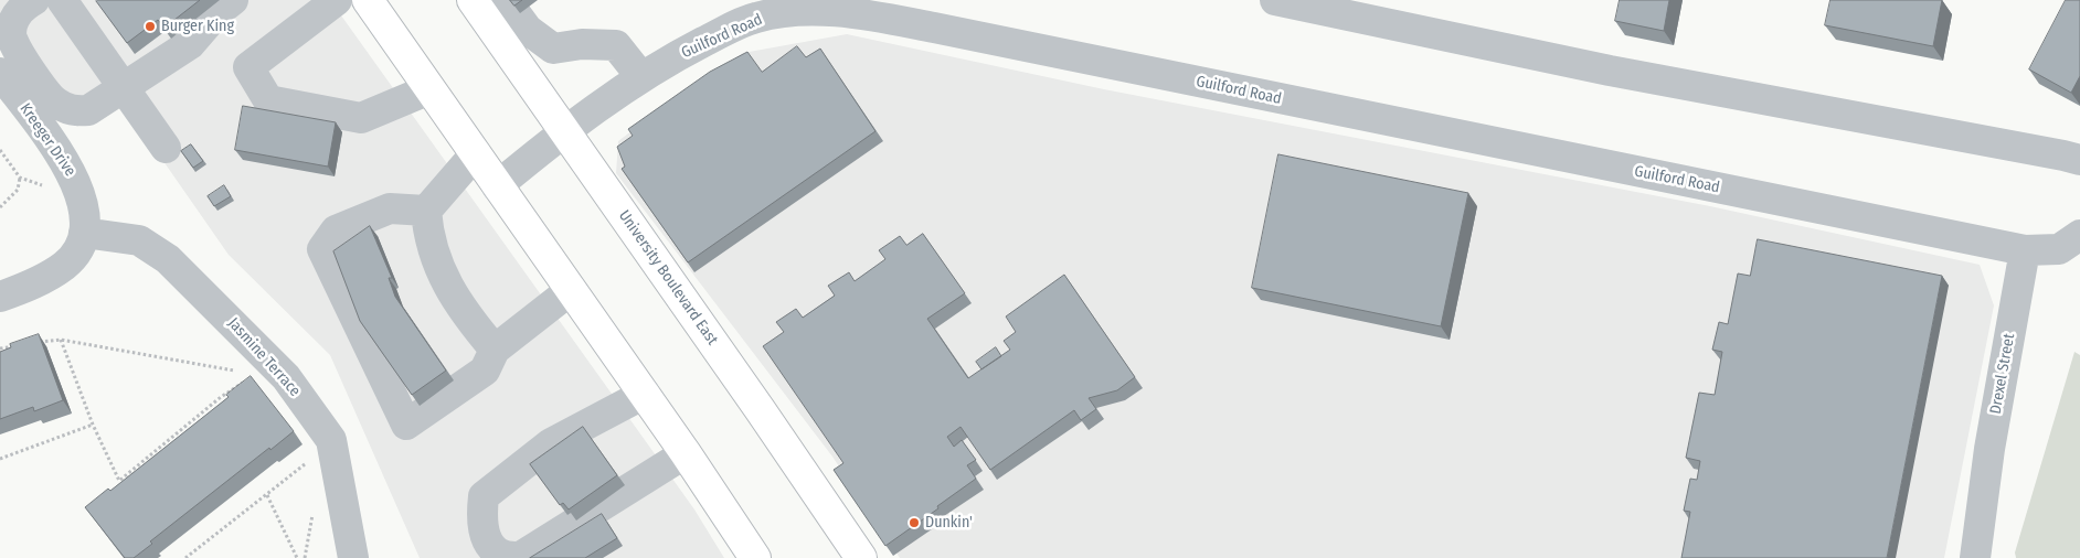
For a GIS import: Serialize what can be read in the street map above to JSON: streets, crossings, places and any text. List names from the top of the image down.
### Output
{
  "streets": {
    "main road": ["University Boulevard East"],
    "street": [
      "Guilford Road",
      "Kreeger Drive",
      "Jasmine Terrace",
      "Drexel Street"
    ]
  },
  "crossings": [
    ["Guilford Road", "University Boulevard East"],
    ["Guilford Road", "Drexel Street"],
    ["Kreeger Drive", "Jasmine Terrace"]
  ],
  "places": ["Burger King", "Dunkin'"]
}
